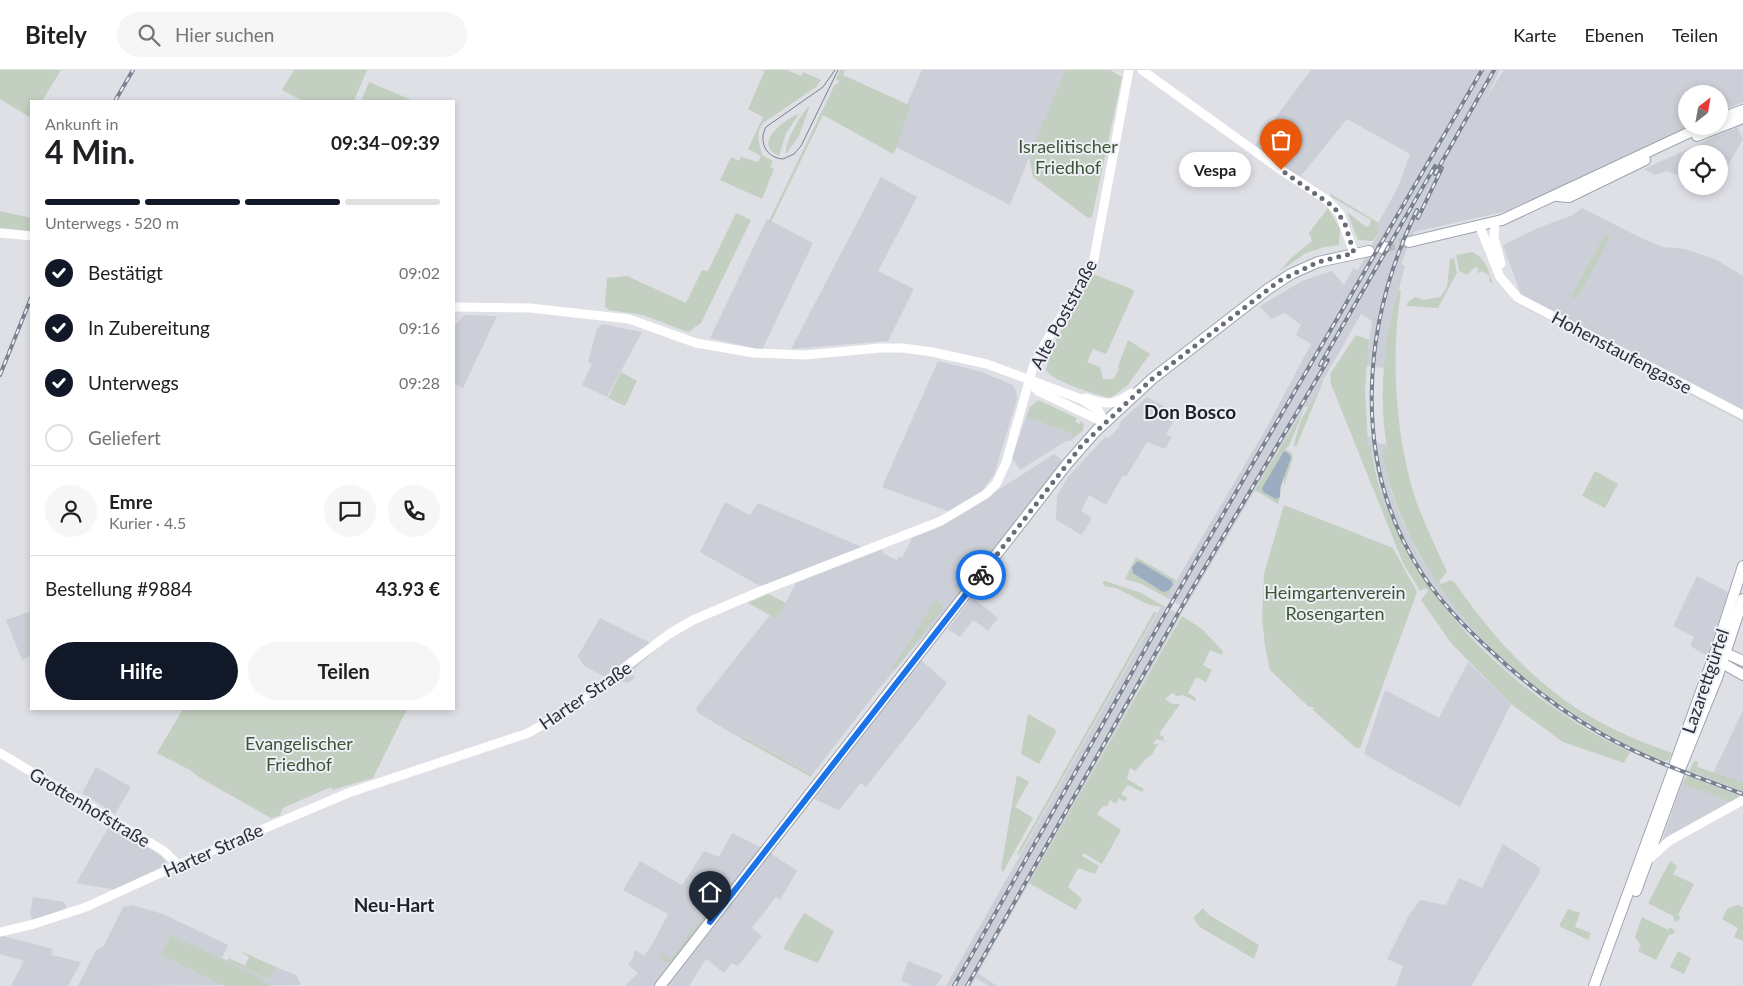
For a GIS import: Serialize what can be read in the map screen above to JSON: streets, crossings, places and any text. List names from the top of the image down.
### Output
{
  "streets": {
    "main road": [
      "Alte Poststraße",
      "Hohenstaufengasse",
      "Lazarettgürtel",
      "Harter Straße",
      "Grottenhofstraße"
    ]
  },
  "crossings": [
    ["Alte Poststraße", "Harter Straße"],
    ["Harter Straße", "Grottenhofstraße"]
  ],
  "districts": ["Don Bosco", "Neu-Hart"],
  "parks": ["Israelitischer Friedhof", "Heimgartenverein Rosengarten", "Evangelischer Friedhof"],
  "places": ["Vespa"],
  "north": "top right",
  "page": {
    "header": "Bitely",
    "search": "Hier suchen",
    "nav": ["Karte", "Ebenen", "Teilen"],
    "heading": ["4 Min.", "Ankunft in", "09:34–09:39"],
    "panel": [
      "Emre",
      "Kurier · 4.5",
      "Bestellung #9884",
      "43.93 €"
    ],
    "bubble": "Vespa",
    "bar": "Unterwegs · 520 m",
    "list": [
      ["Bestätigt", "09:02"],
      ["In Zubereitung", "09:16"],
      ["Unterwegs", "09:28"],
      "Geliefert"
    ],
    "buttons": ["Hilfe", "Teilen"]
  }
}
